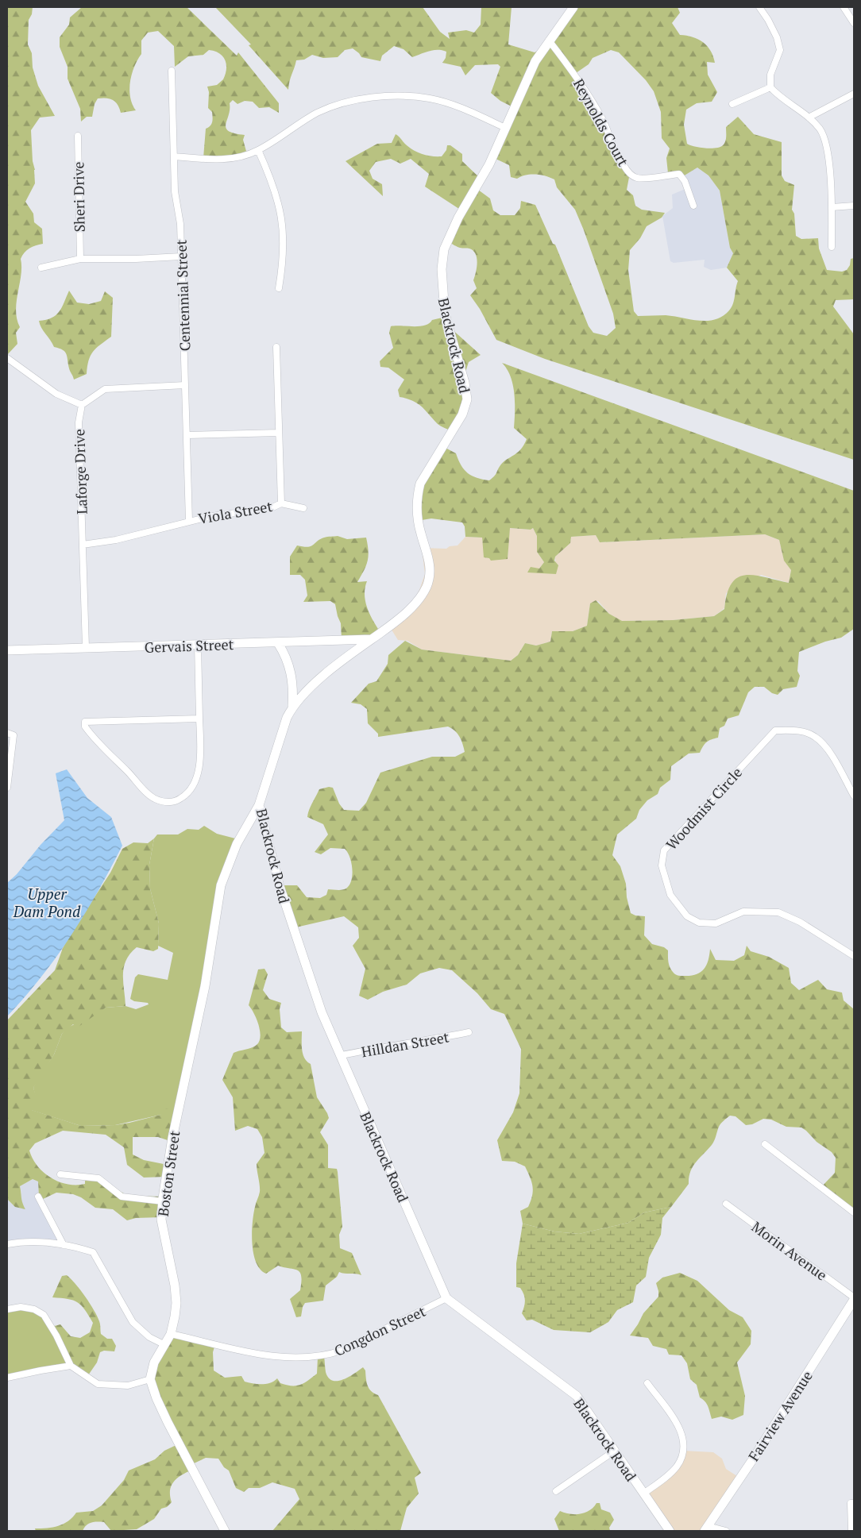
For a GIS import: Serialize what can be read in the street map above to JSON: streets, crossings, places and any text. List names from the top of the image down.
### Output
{
  "streets": {
    "street": [
      "Reynolds Court",
      "Sheri Drive",
      "Centennial Street",
      "Blackrock Road",
      "Laforge Drive",
      "Viola Street",
      "Gervais Street",
      "Woodmist Circle",
      "Hilldan Street",
      "Boston Street",
      "Morin Avenue",
      "Congdon Street",
      "Fairview Avenue"
    ]
  },
  "crossings": [
    ["Reynolds Court", "Blackrock Road"],
    ["Centennial Street", "Viola Street"],
    ["Blackrock Road", "Gervais Street"],
    ["Blackrock Road", "Hilldan Street"],
    ["Blackrock Road", "Boston Street"],
    ["Blackrock Road", "Congdon Street"],
    ["Laforge Drive", "Viola Street"],
    ["Laforge Drive", "Gervais Street"],
    ["Boston Street", "Congdon Street"],
    ["Morin Avenue", "Fairview Avenue"]
  ],
  "water": ["Upper Dam Pond"]
}
